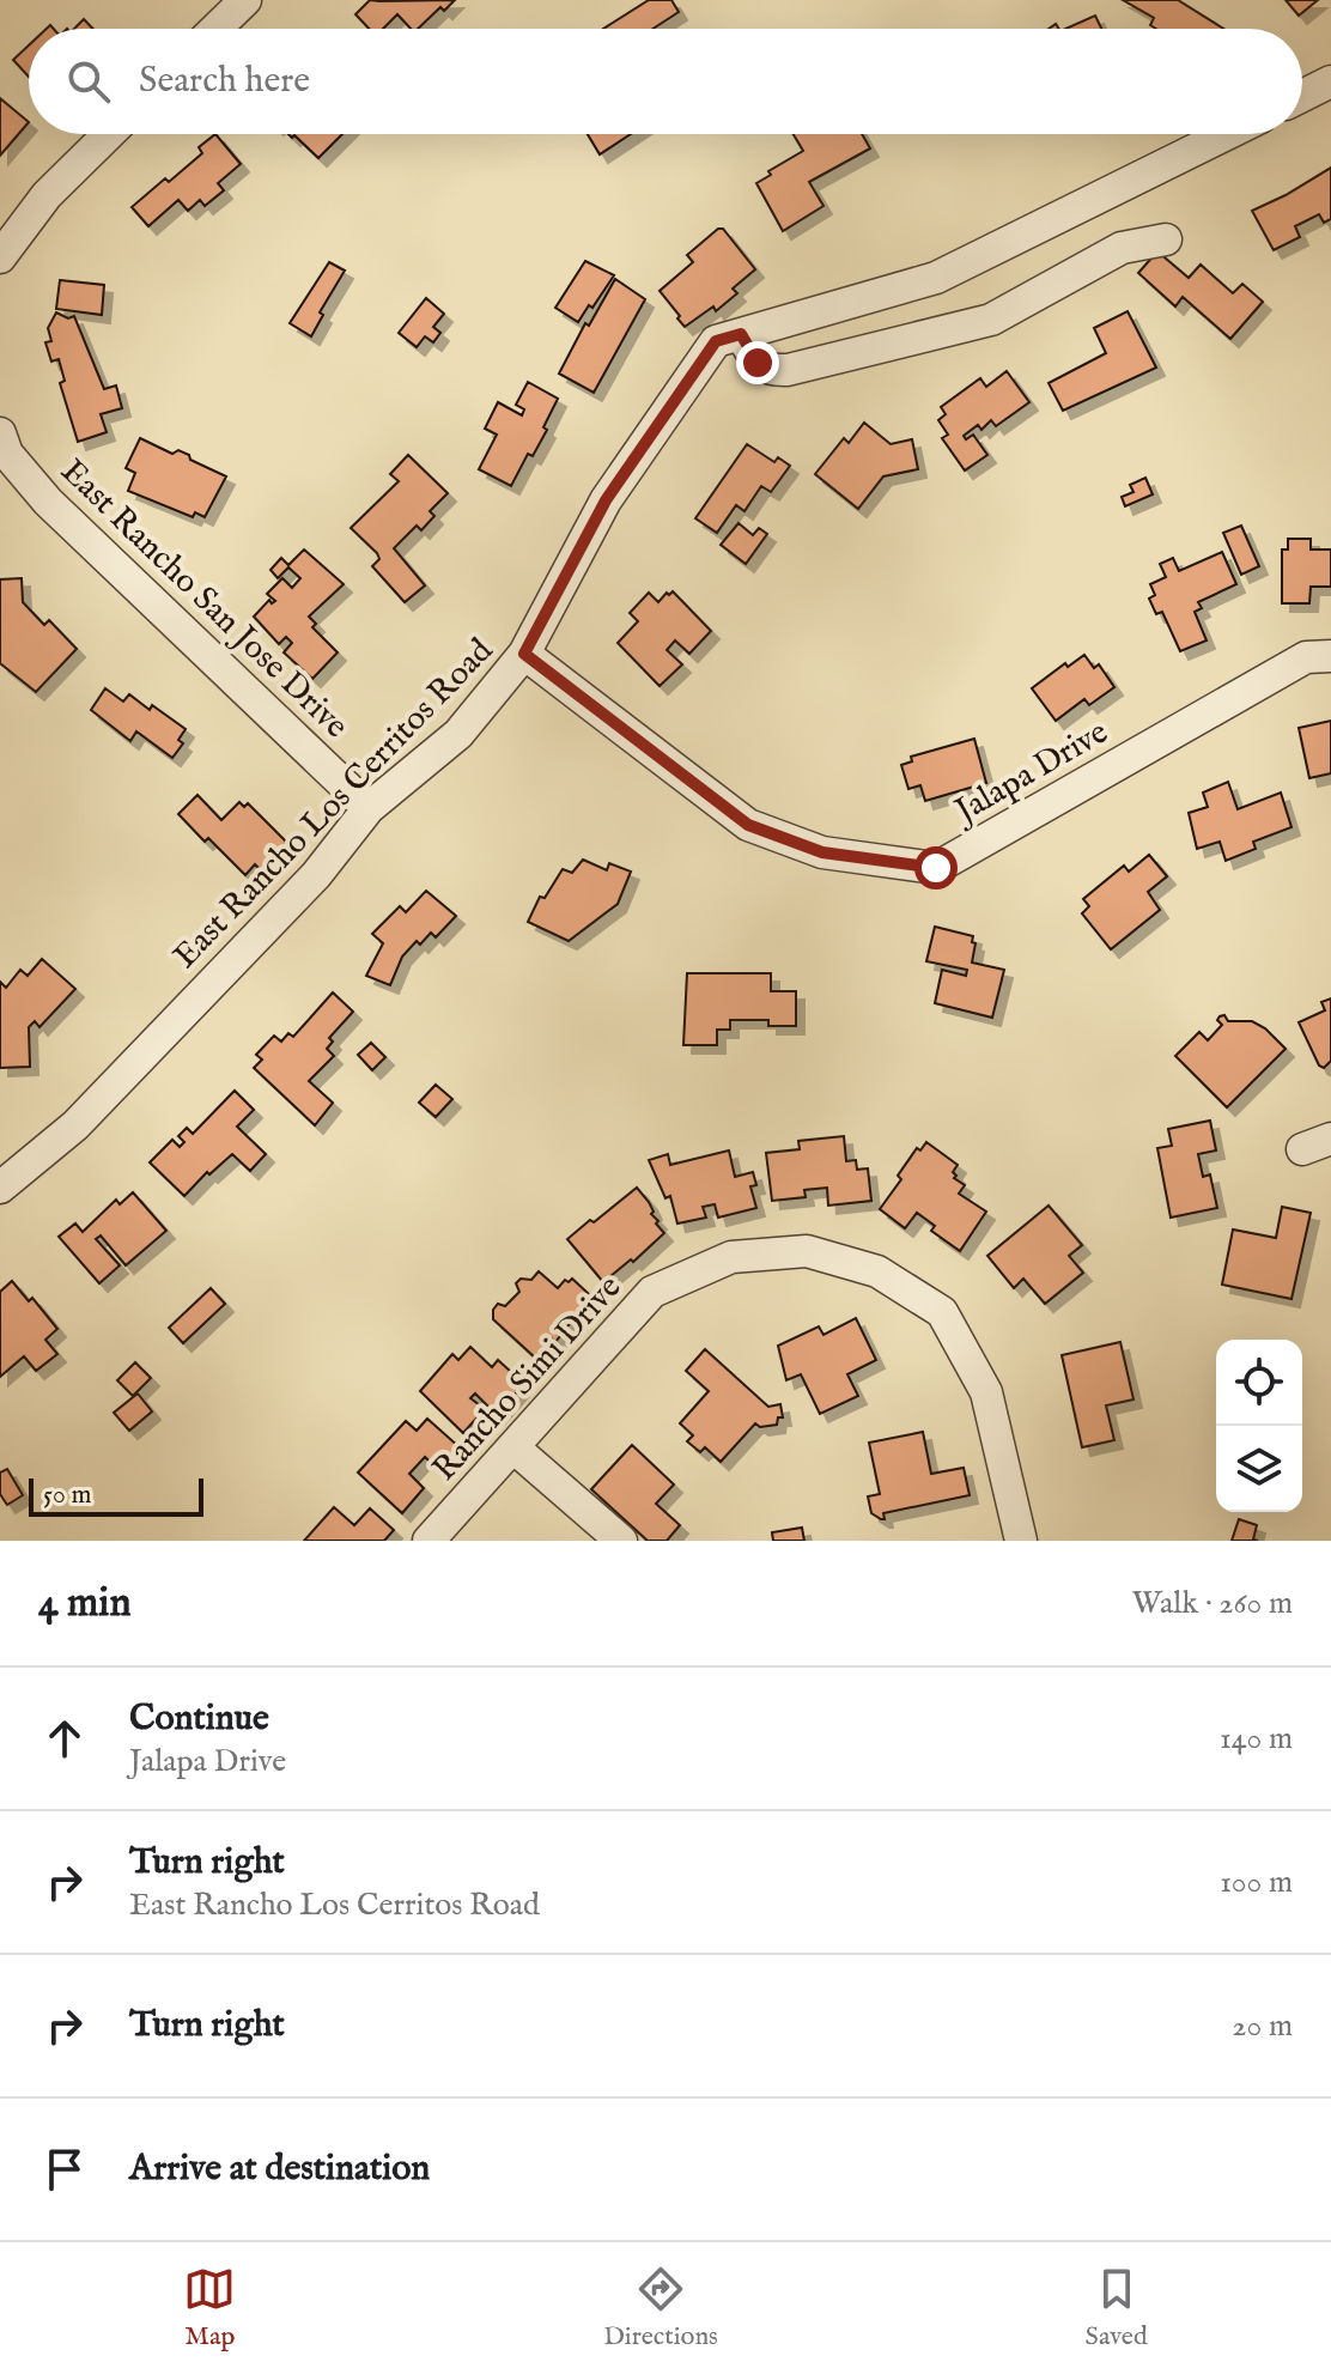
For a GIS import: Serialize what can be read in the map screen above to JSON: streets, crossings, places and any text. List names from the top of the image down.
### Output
{
  "streets": {
    "street": [
      "East Rancho San Jose Drive",
      "Jalapa Drive",
      "East Rancho Los Cerritos Road",
      "Rancho Simi Drive"
    ]
  },
  "crossings": [
    ["East Rancho San Jose Drive", "East Rancho Los Cerritos Road"],
    ["Jalapa Drive", "East Rancho Los Cerritos Road"]
  ],
  "scale_bar": "50 m",
  "page": {
    "search": "Search here",
    "scale": "50 m",
    "heading": ["4 min", "Walk · 260 m"],
    "list": [
      ["Continue", "Jalapa Drive", "140 m"],
      ["Turn right", "East Rancho Los Cerritos Road", "100 m"],
      ["Turn right", "20 m"],
      "Arrive at destination"
    ],
    "nav": ["Map", "Directions", "Saved"]
  }
}
